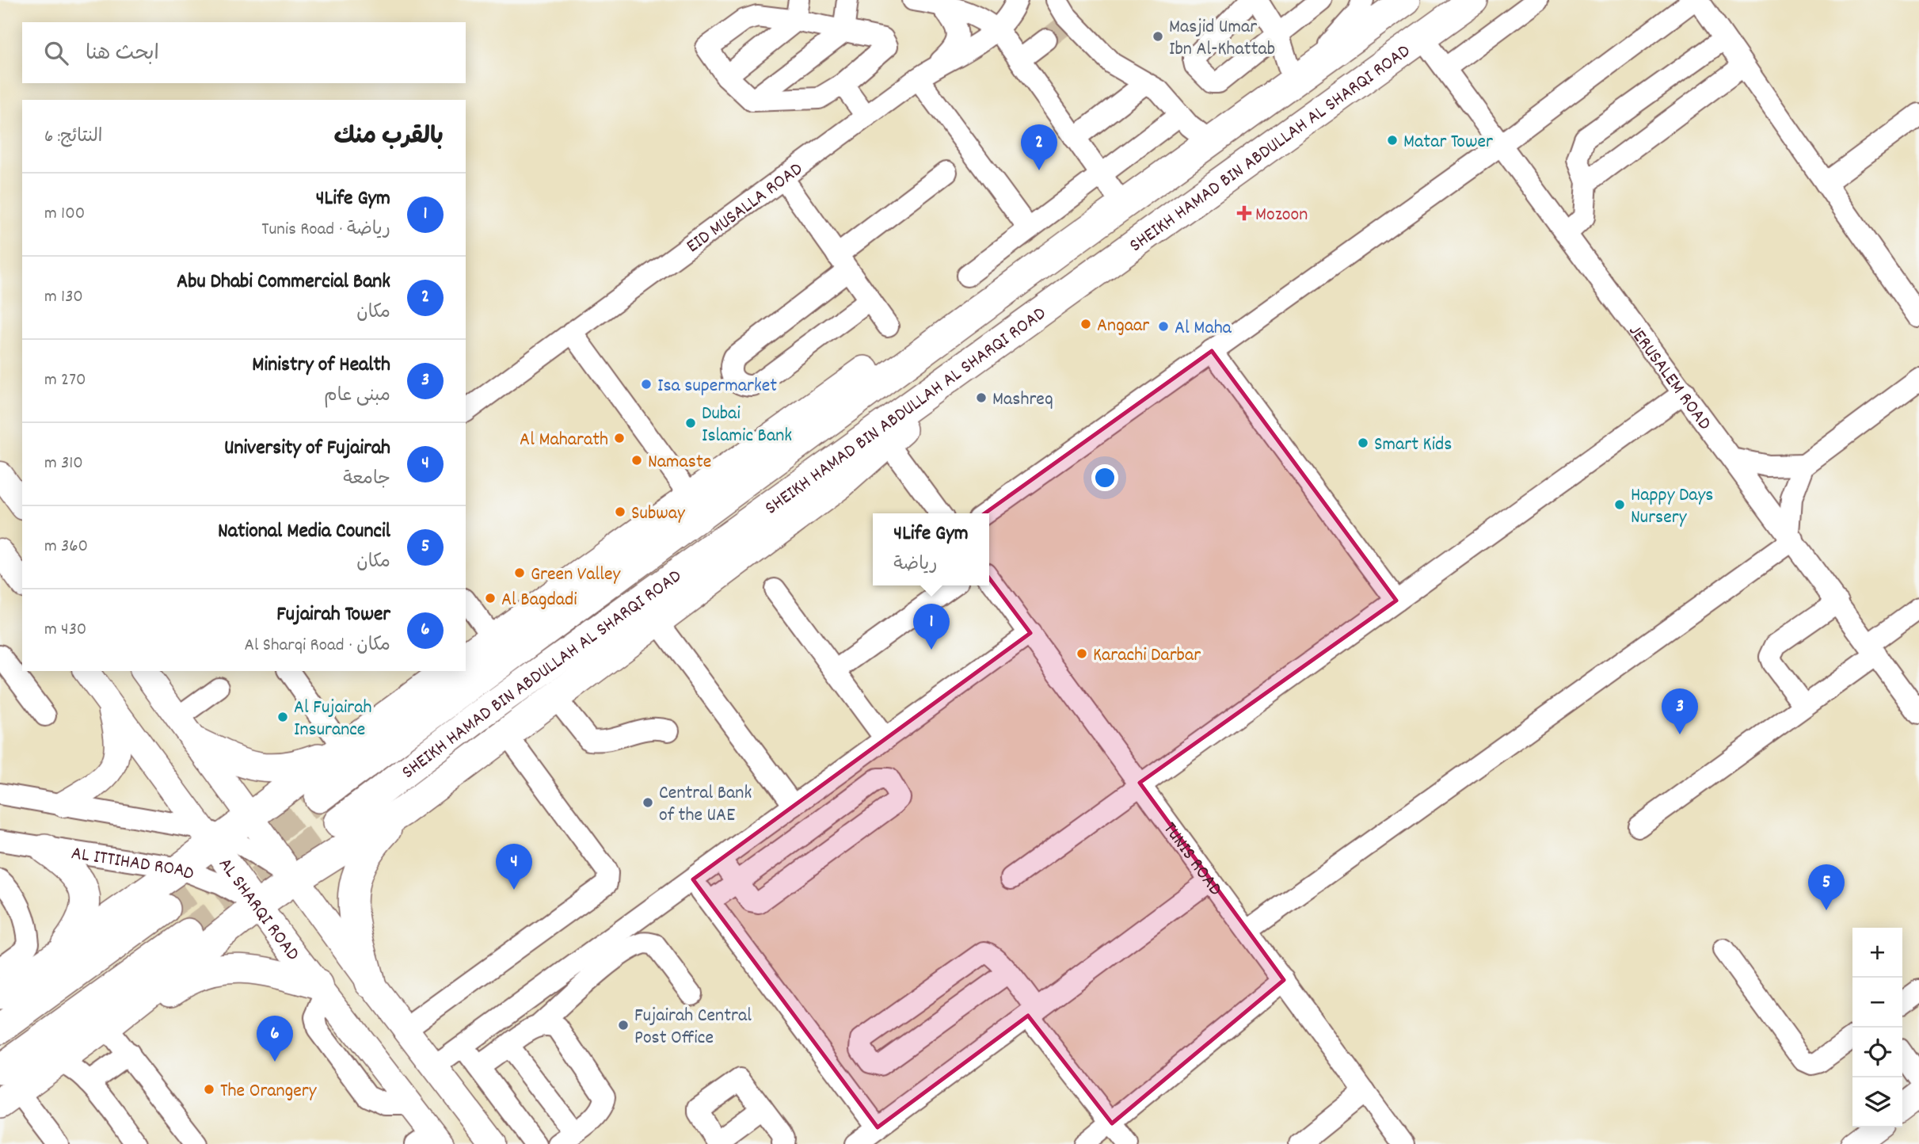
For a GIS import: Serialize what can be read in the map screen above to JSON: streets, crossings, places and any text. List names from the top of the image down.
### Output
{
  "streets": {
    "highway": ["SHEIKH HAMAD BIN ABDULLAH AL SHARQI ROAD"],
    "main road": ["AL SHARQI ROAD"],
    "street": [
      "EID MUSALLA ROAD",
      "JERUSALEM ROAD",
      "TUNIS ROAD",
      "AL ITTIHAD ROAD"
    ]
  },
  "crossings": [
    ["SHEIKH HAMAD BIN ABDULLAH AL SHARQI ROAD", "JERUSALEM ROAD"],
    ["AL ITTIHAD ROAD", "AL SHARQI ROAD"]
  ],
  "places": {
    "other": [
      "Masjid Umar Ibn Al-Khattab",
      "Matar Tower",
      "Angaar",
      "Al Maha",
      "Isa supermarket",
      "Mashreq",
      "Dubai Islamic Bank",
      "Al Maharath",
      "Smart Kids",
      "Namaste",
      "Happy Days Nursery",
      "Subway",
      "Green Valley",
      "Al Bagdadi",
      "Karachi Darbar",
      "Al Fujairah Insurance",
      "Central Bank of the UAE",
      "Fujairah Central Post Office",
      "The Orangery"
    ],
    "health": ["Mozoon"]
  },
  "page": {
    "search": "ابحث هنا",
    "heading": ["بالقرب منك", "النتائج: 6"],
    "pins": [
      "2",
      "1",
      "3",
      "4",
      "5",
      "6"
    ],
    "list": [
      {
        "mark": "1",
        "name": "4Life Gym",
        "note": "رياضة · Tunis Road",
        "value": "100 m"
      },
      {
        "mark": "2",
        "name": "Abu Dhabi Commercial Bank",
        "note": "مكان",
        "value": "130 m"
      },
      {
        "mark": "3",
        "name": "Ministry of Health",
        "note": "مبنى عام",
        "value": "270 m"
      },
      {
        "mark": "4",
        "name": "University of Fujairah",
        "note": "جامعة",
        "value": "310 m"
      },
      {
        "mark": "5",
        "name": "National Media Council",
        "note": "مكان",
        "value": "360 m"
      },
      {
        "mark": "6",
        "name": "Fujairah Tower",
        "note": "مكان · Al Sharqi Road",
        "value": "430 m"
      }
    ],
    "popup": ["4Life Gym", "رياضة"],
    "map_buttons": ["+", "−"]
  }
}
